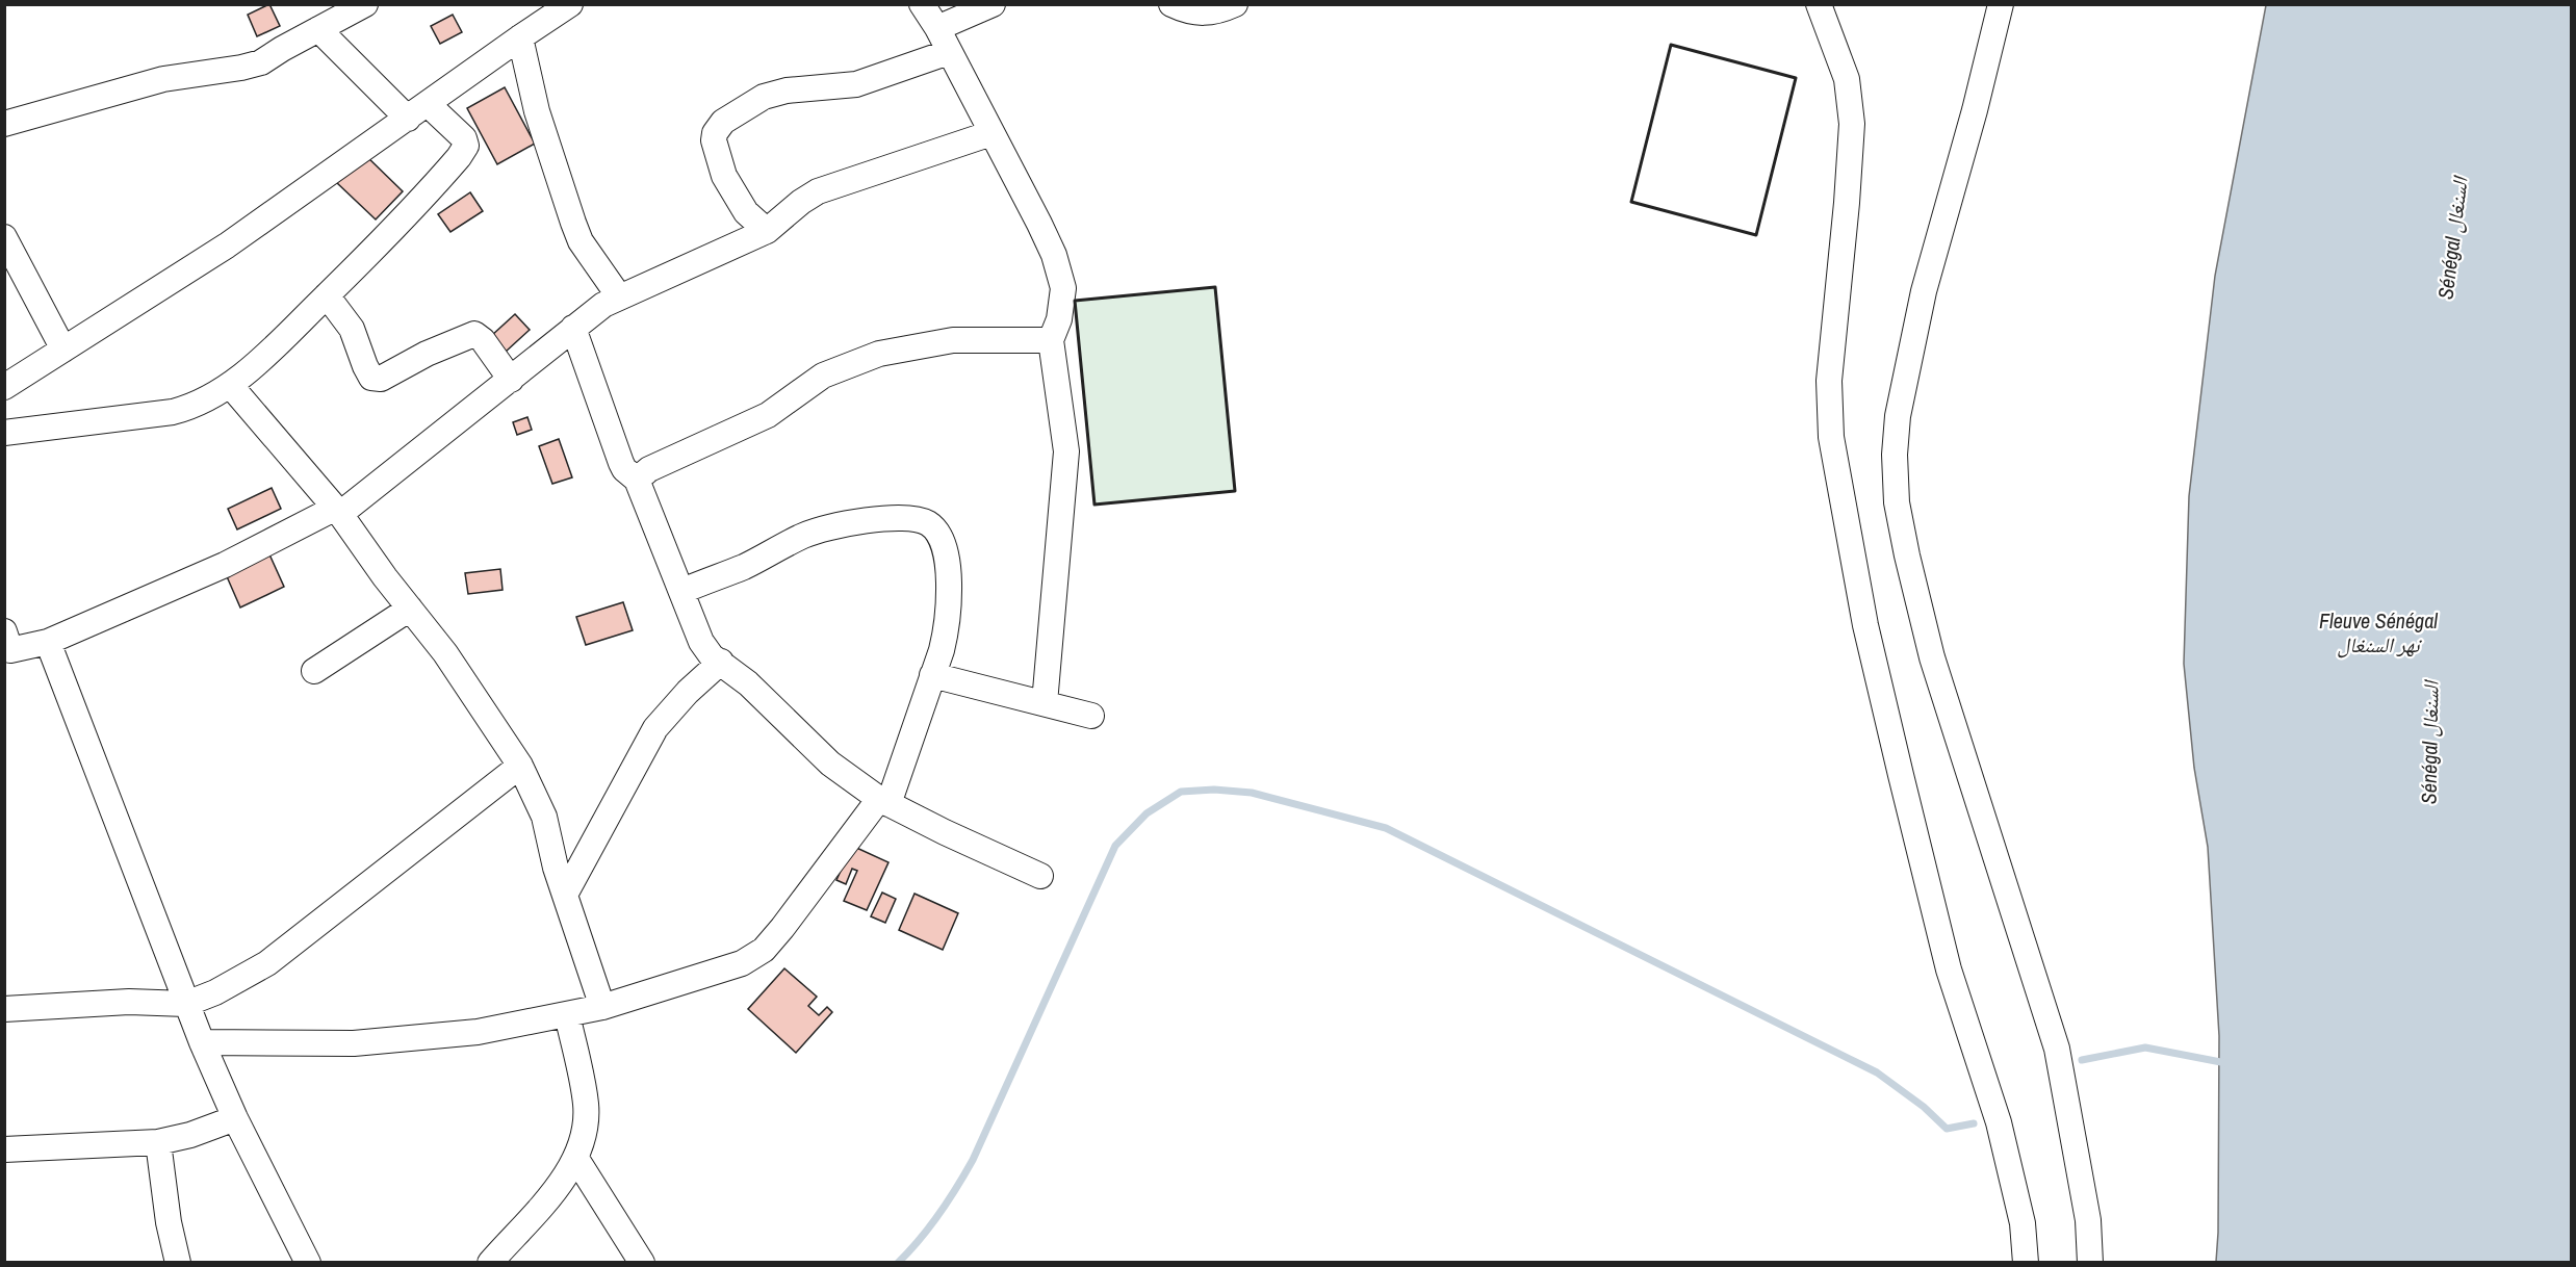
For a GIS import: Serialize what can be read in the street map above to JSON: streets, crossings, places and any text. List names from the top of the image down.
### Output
{
  "water": ["Sénégal السنغال", "Fleuve Sénégal نهر السنغال"]
}
